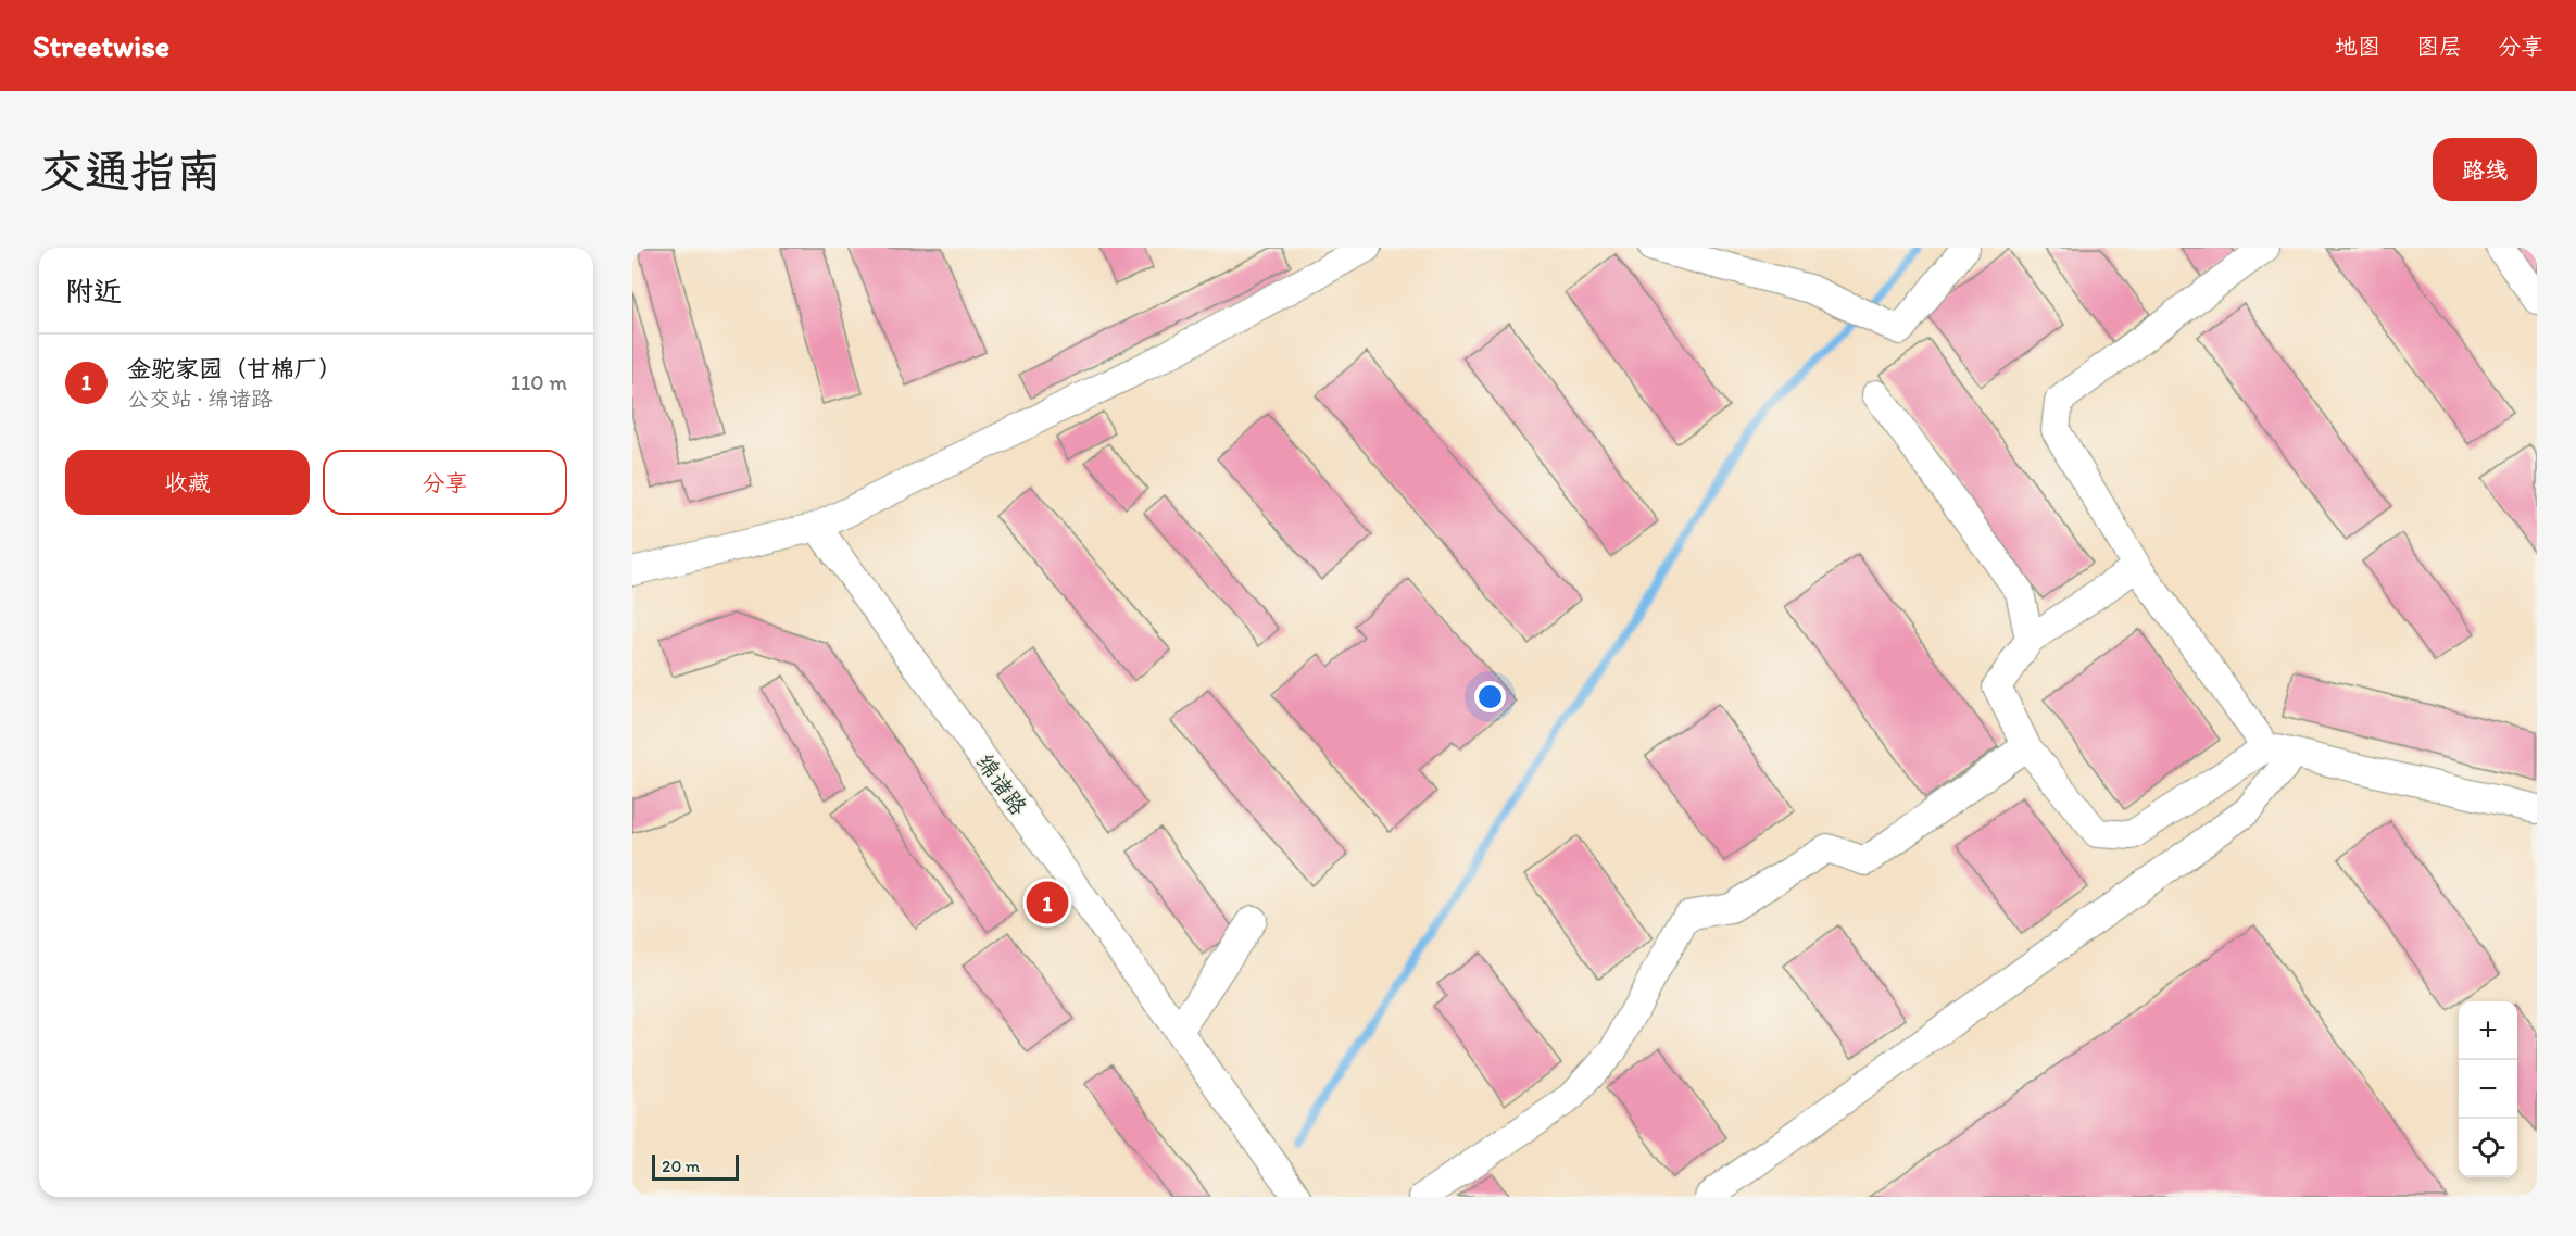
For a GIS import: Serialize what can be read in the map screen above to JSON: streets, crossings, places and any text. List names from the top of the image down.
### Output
{
  "streets": {
    "street": ["绵诸路"]
  },
  "scale_bar": "20 m",
  "page": {
    "header": "Streetwise",
    "nav": ["地图", "图层", "分享"],
    "buttons": [
      "路线",
      ["收藏", "分享"]
    ],
    "title": "交通指南",
    "heading": "附近",
    "list": [
      {
        "mark": "1",
        "name": "金驼家园（甘棉厂）",
        "note": "公交站 · 绵诸路",
        "value": "110 m"
      }
    ],
    "pins": "1",
    "map_buttons": ["+", "−"],
    "scale": "20 m"
  }
}
